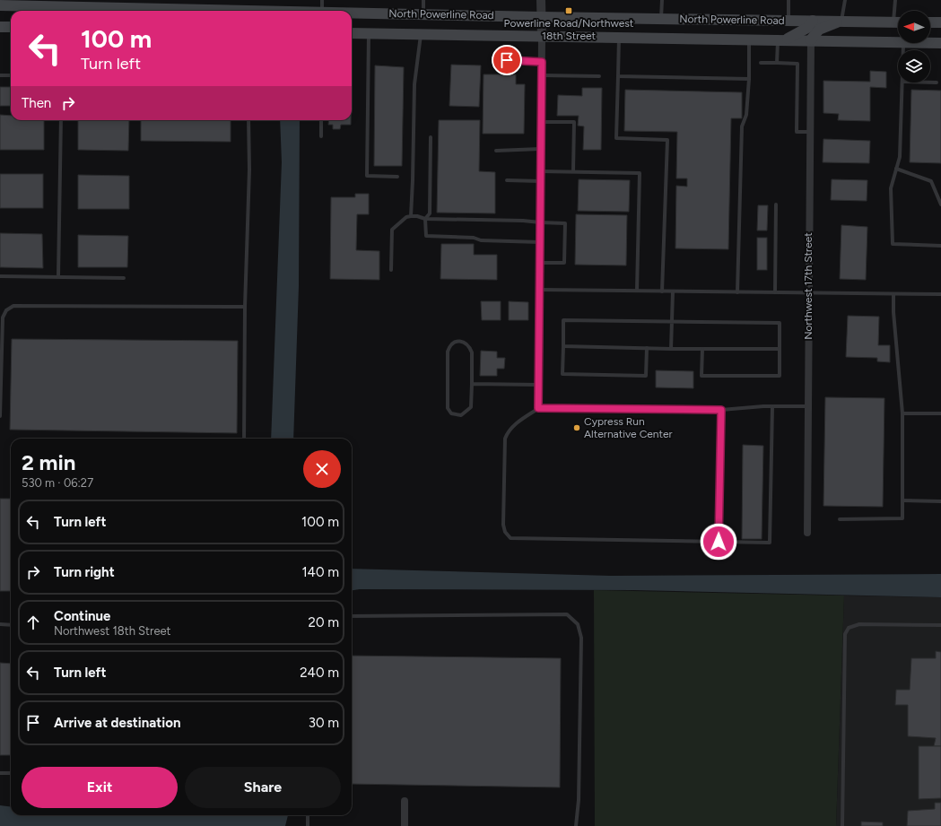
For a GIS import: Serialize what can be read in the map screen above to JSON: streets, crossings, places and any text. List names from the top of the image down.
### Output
{
  "streets": {
    "main road": ["North Powerline Road"],
    "street": ["Northwest 17th Street"]
  },
  "crossings": [
    ["North Powerline Road", "Northwest 17th Street"]
  ],
  "places": {
    "transit": ["Powerline Road/Northwest 18th Street"],
    "other": ["Cypress Run Alternative Center"]
  },
  "north": "left",
  "page": {
    "turn": ["100 m", "Turn left"],
    "then": "Then",
    "heading": ["2 min", "530 m · 06:27"],
    "list": [
      {
        "name": "Turn left",
        "value": "100 m"
      },
      {
        "name": "Turn right",
        "value": "140 m"
      },
      {
        "name": "Continue",
        "note": "Northwest 18th Street",
        "value": "20 m"
      },
      {
        "name": "Turn left",
        "value": "240 m"
      },
      {
        "name": "Arrive at destination",
        "value": "30 m"
      }
    ],
    "buttons": ["Exit", "Share"]
  }
}
